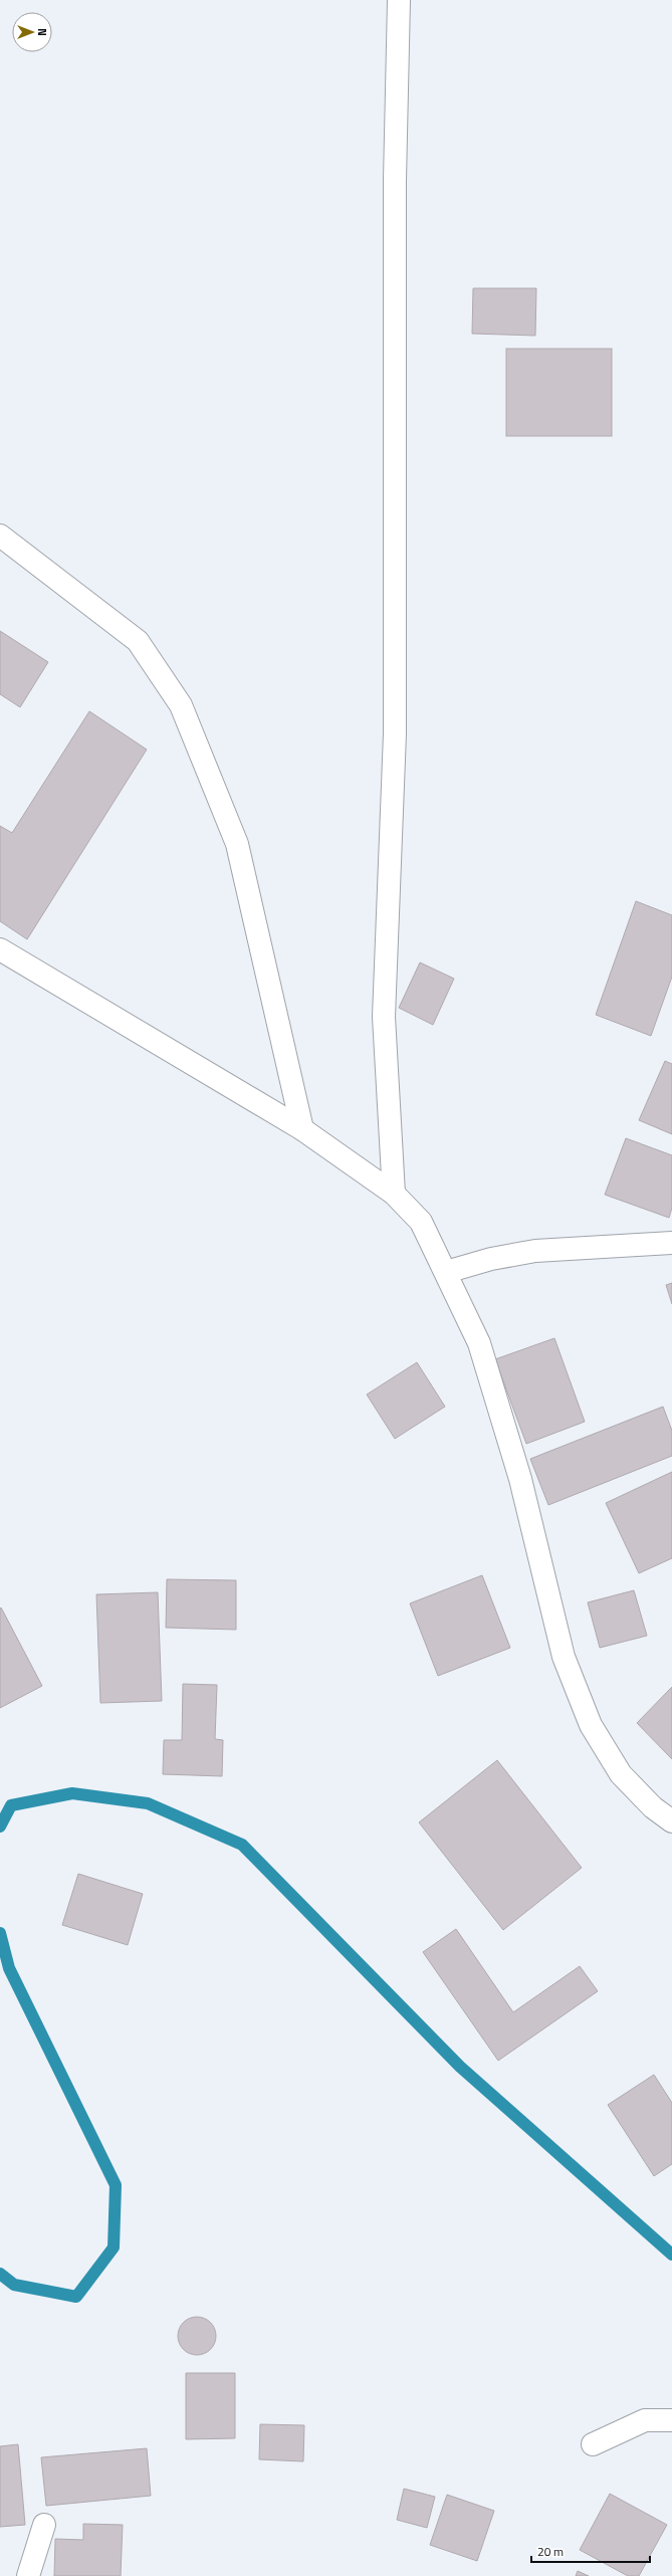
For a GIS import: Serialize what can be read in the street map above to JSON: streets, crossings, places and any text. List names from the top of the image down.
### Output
{
  "scale_bar": "20 m",
  "north": "right"
}
